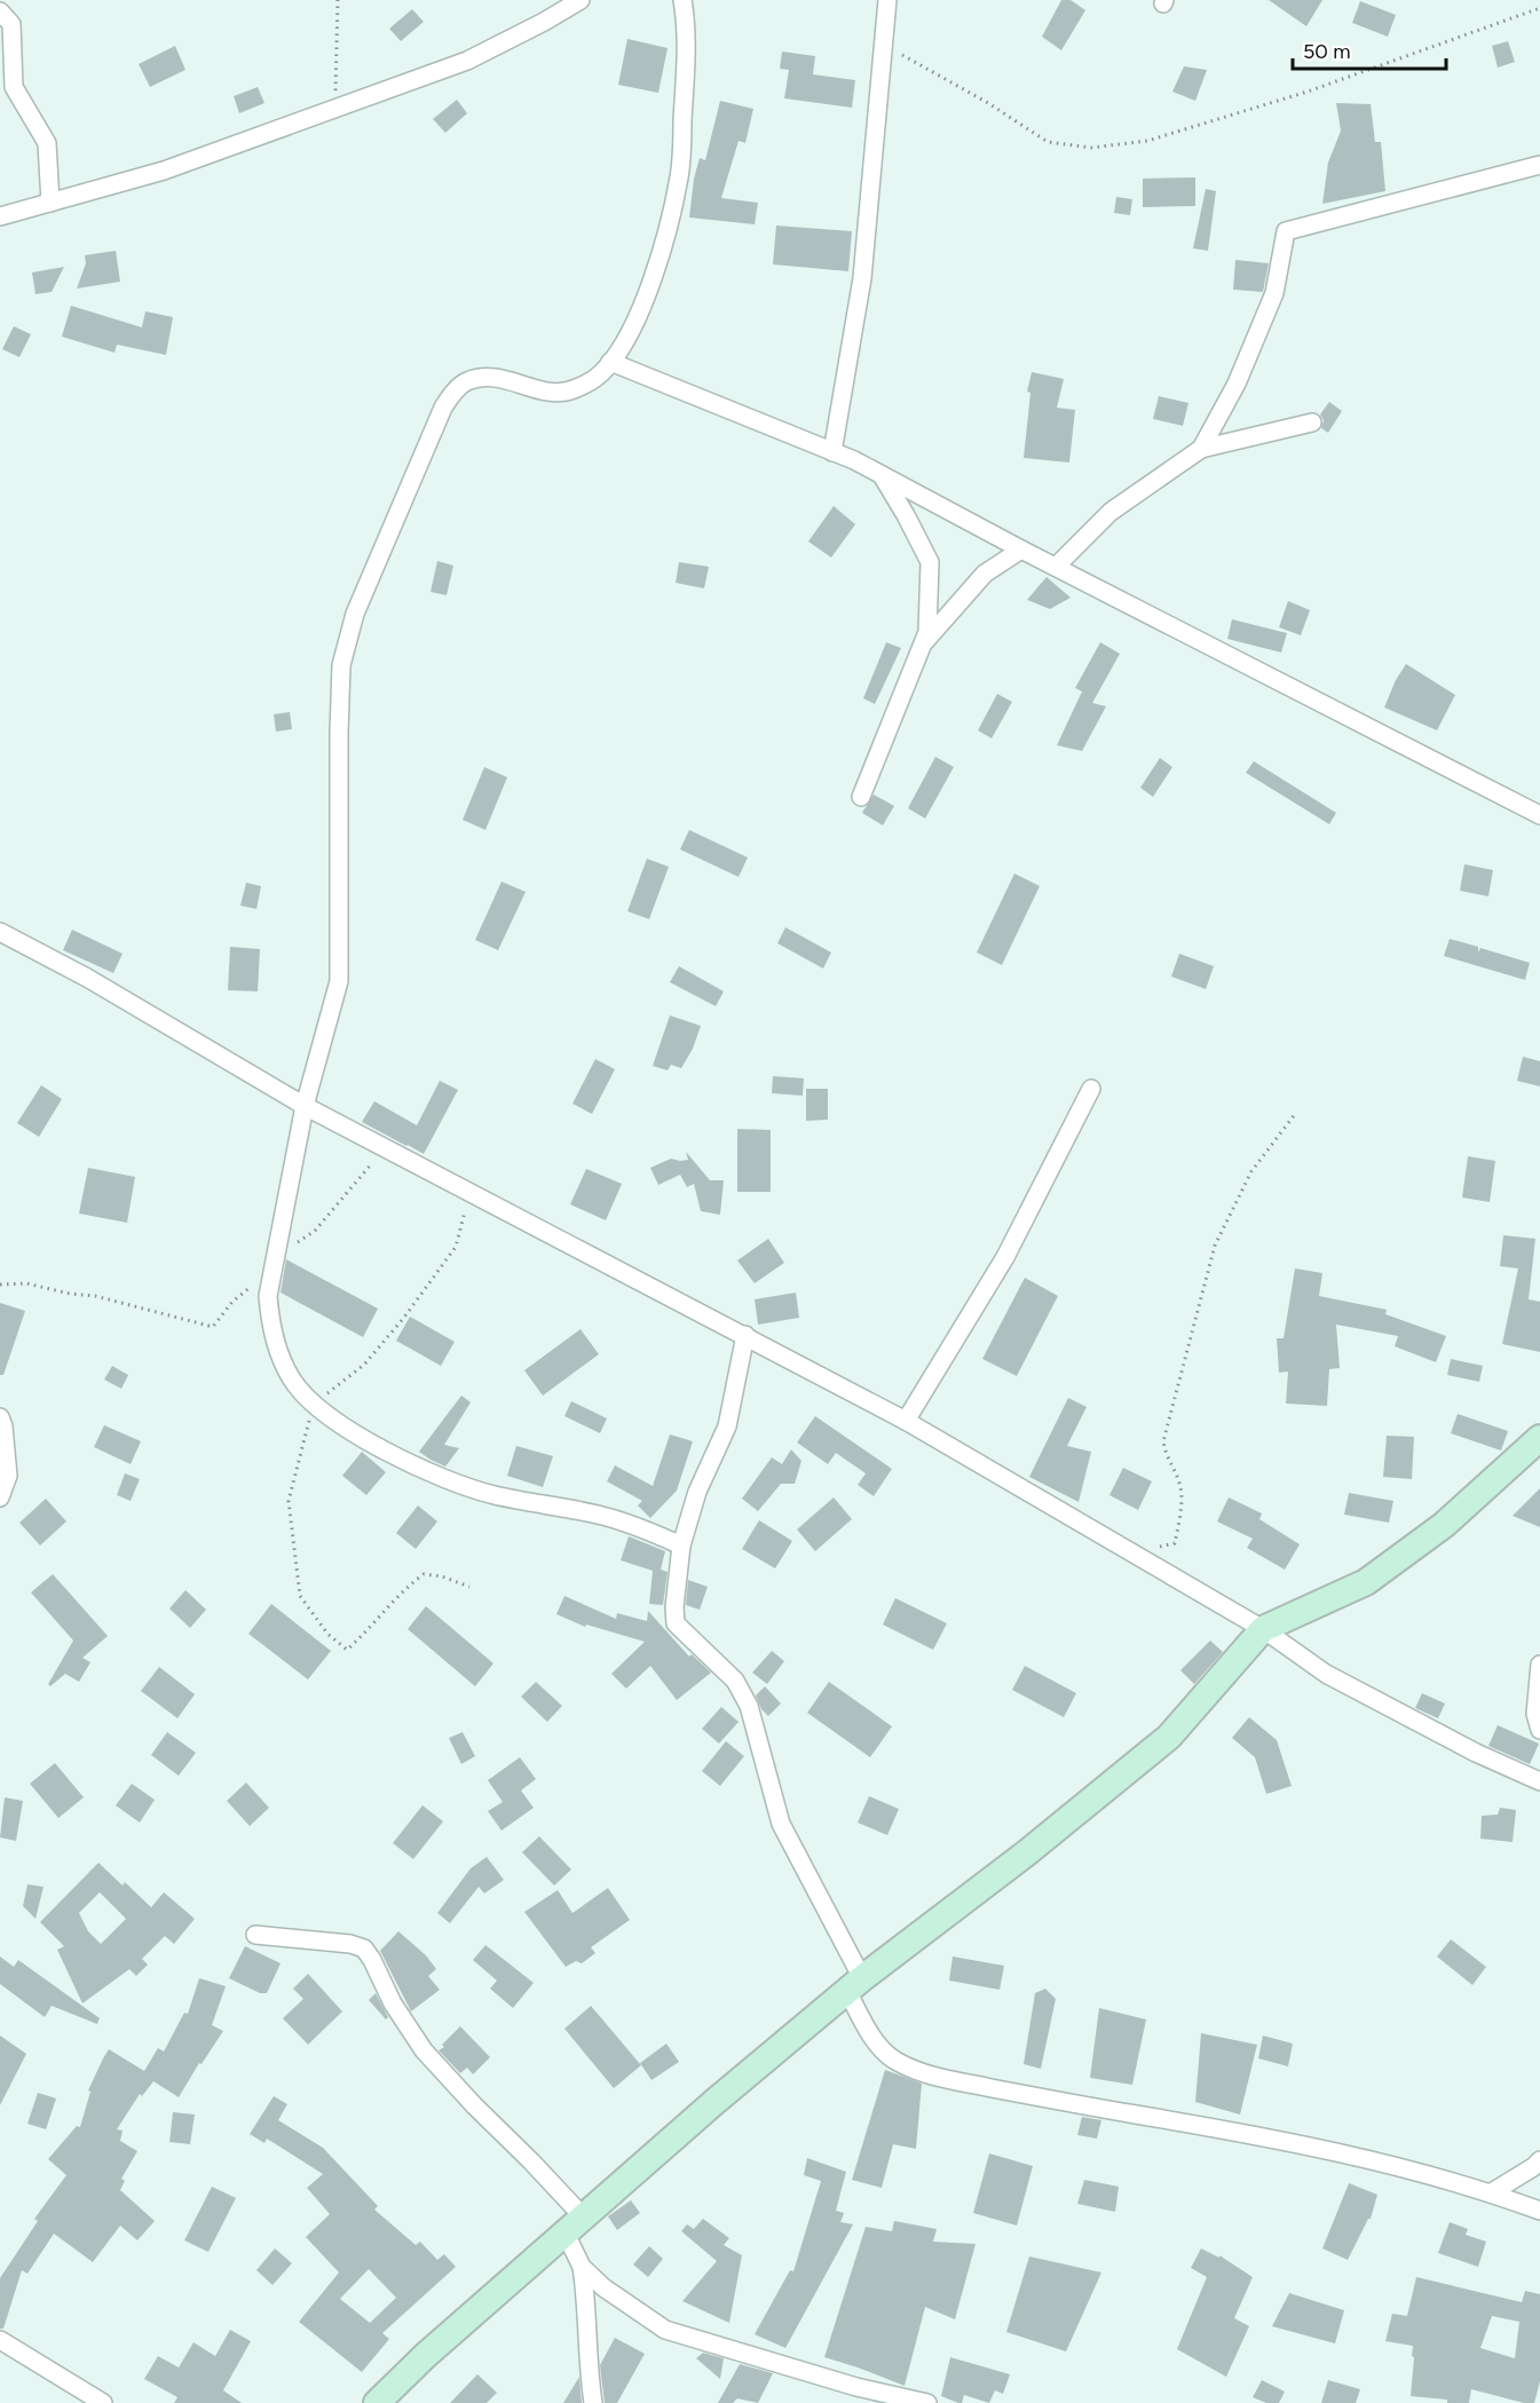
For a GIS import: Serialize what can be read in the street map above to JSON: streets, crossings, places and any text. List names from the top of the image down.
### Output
{
  "scale_bar": "50 m"
}
